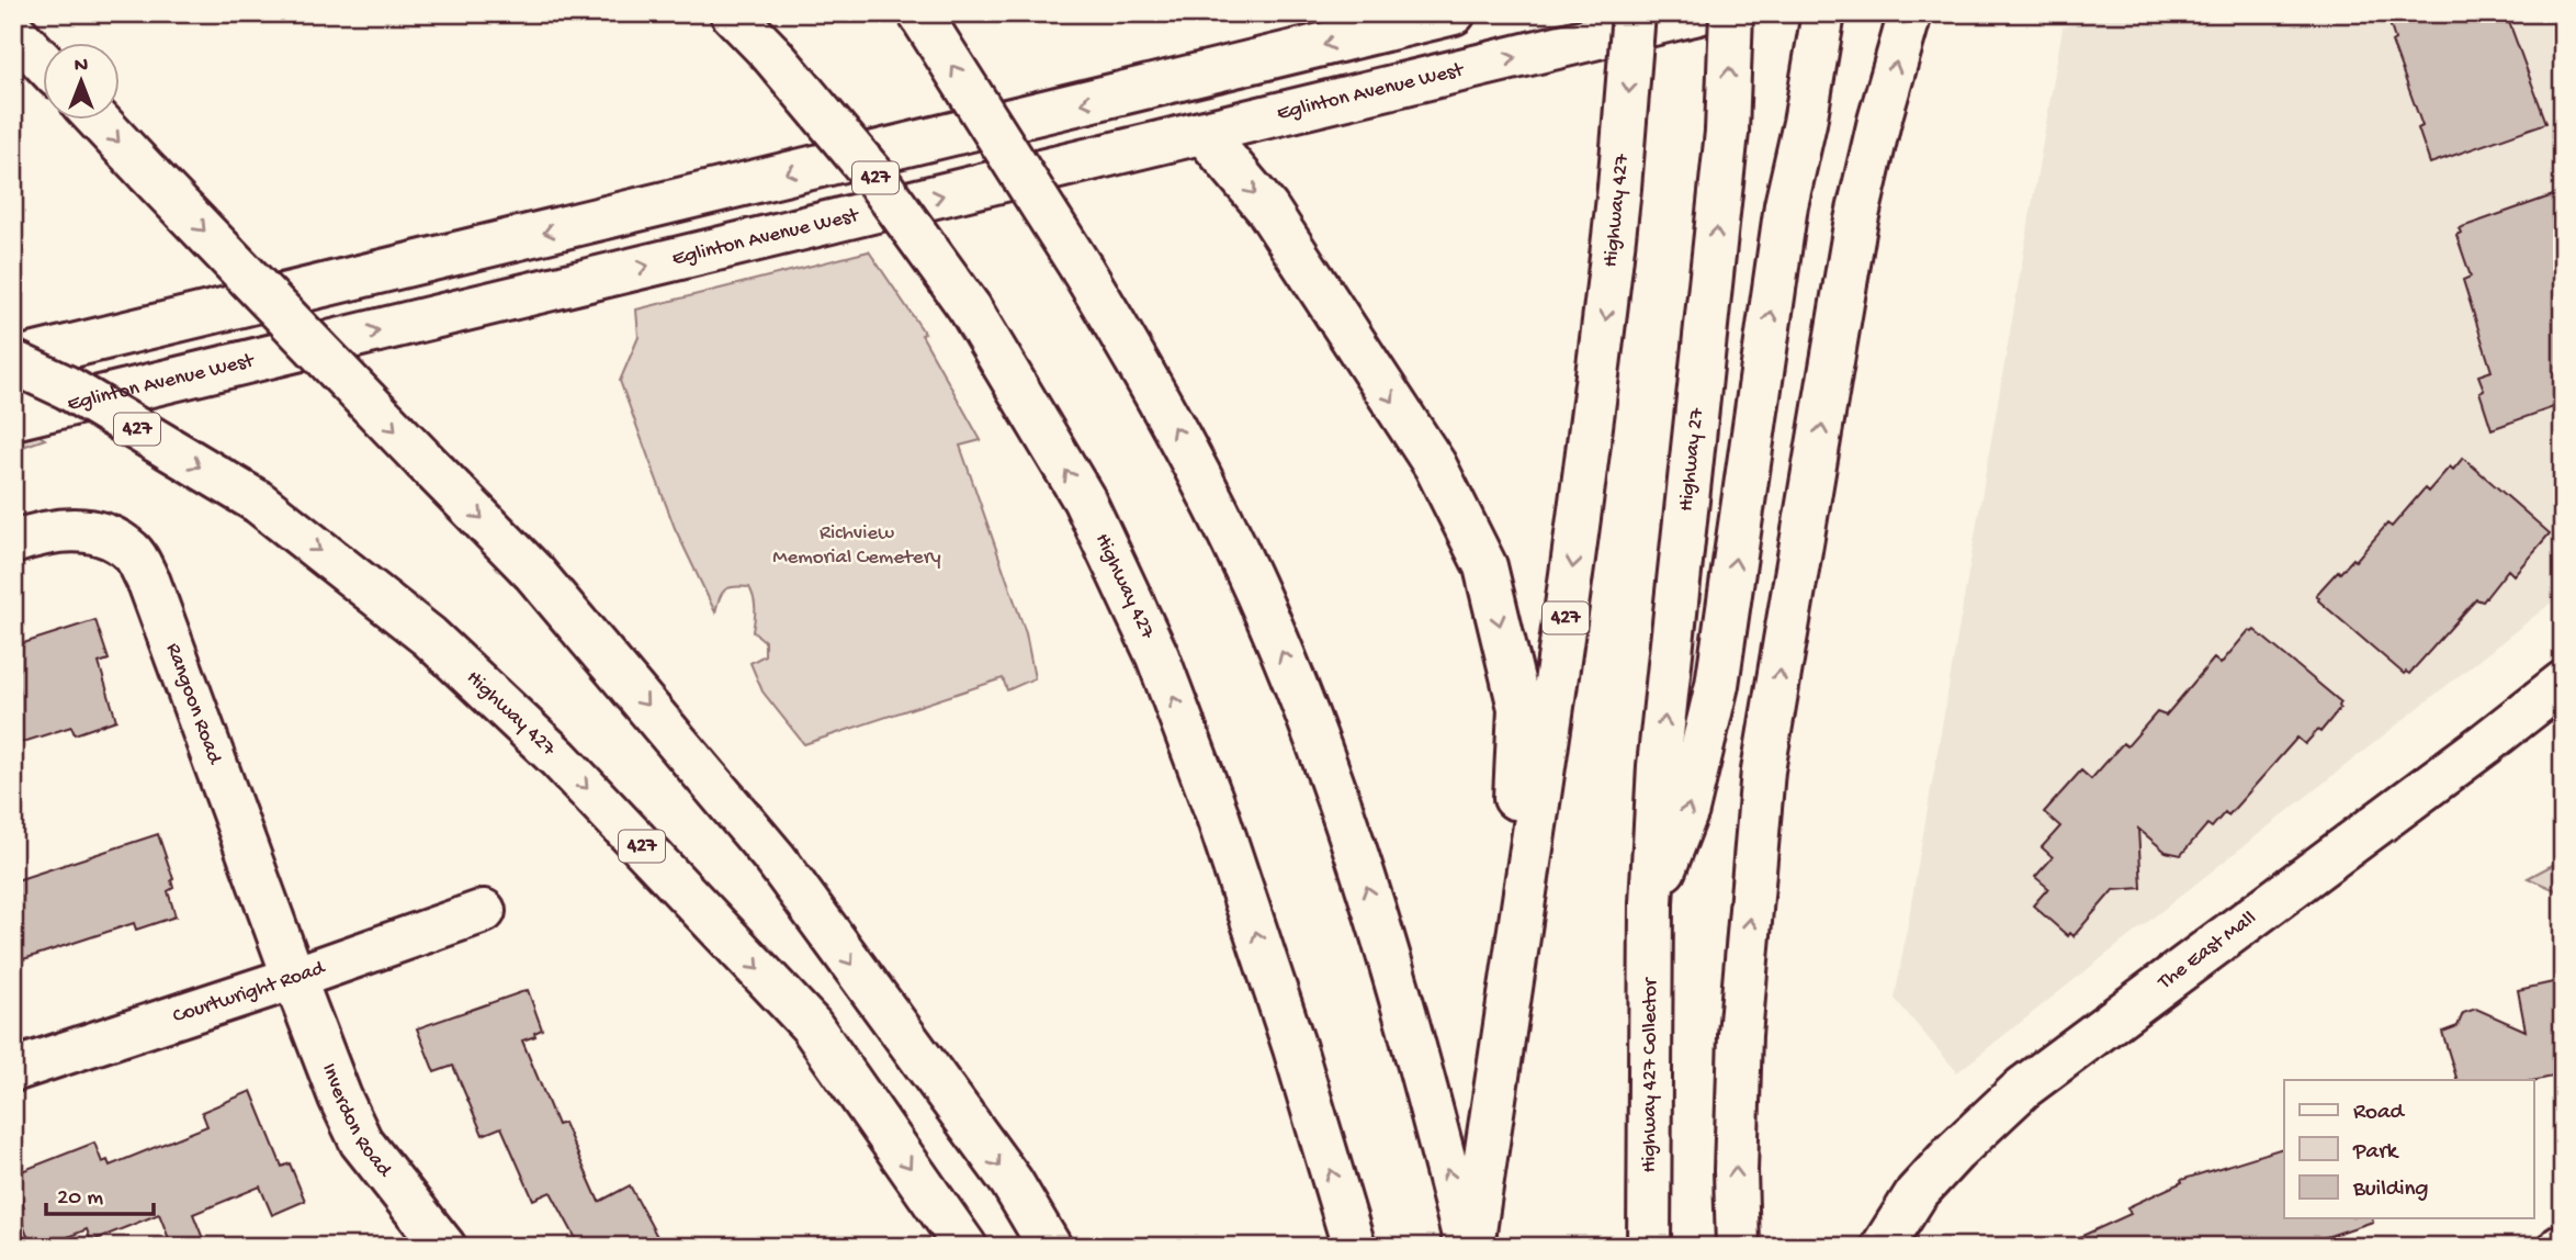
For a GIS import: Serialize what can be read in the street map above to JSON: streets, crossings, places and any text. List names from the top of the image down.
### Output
{
  "streets": {
    "main road": [
      "Eglinton Avenue West",
      "427",
      "Highway 427",
      "Highway 27",
      "Rangoon Road",
      "The East Mall",
      "Courtwright Road",
      "Highway 427 Collector",
      "Inverdon Road"
    ]
  },
  "crossings": [
    ["427", "Highway 427"],
    ["Highway 27", "Highway 427 Collector"],
    ["Rangoon Road", "Courtwright Road"],
    ["Rangoon Road", "Inverdon Road"],
    ["Courtwright Road", "Inverdon Road"]
  ],
  "parks": ["Richview Memorial Cemetery"],
  "legend": ["Road", "Park", "Building"],
  "scale_bar": "20 m",
  "north": "top"
}
